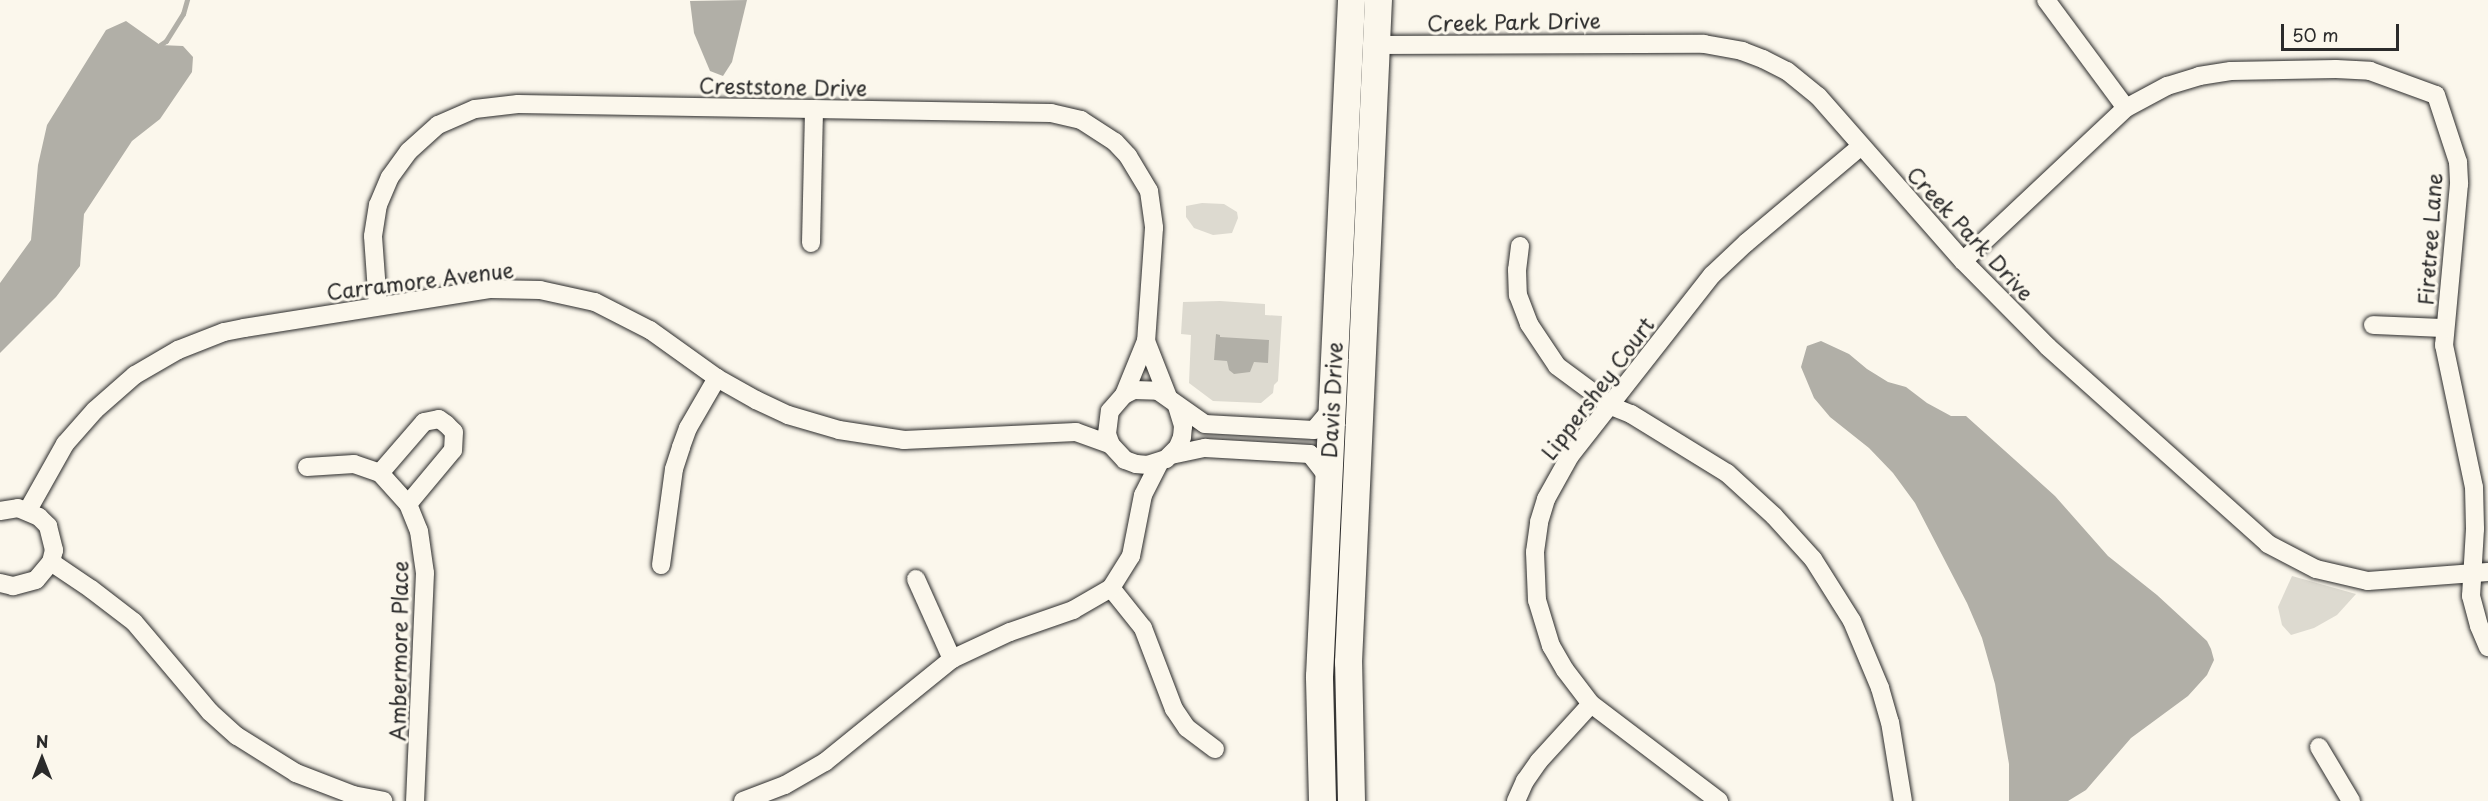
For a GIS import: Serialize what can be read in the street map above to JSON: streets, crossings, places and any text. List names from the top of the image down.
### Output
{
  "streets": {
    "main road": ["Davis Drive"],
    "street": [
      "Creek Park Drive",
      "Creststone Drive",
      "Firetree Lane",
      "Carramore Avenue",
      "Lippershey Court",
      "Ambermore Place"
    ]
  },
  "crossings": [
    ["Creek Park Drive", "Firetree Lane"],
    ["Creek Park Drive", "Lippershey Court"],
    ["Creek Park Drive", "Davis Drive"],
    ["Creststone Drive", "Carramore Avenue"]
  ],
  "scale_bar": "50 m",
  "north": "top"
}
